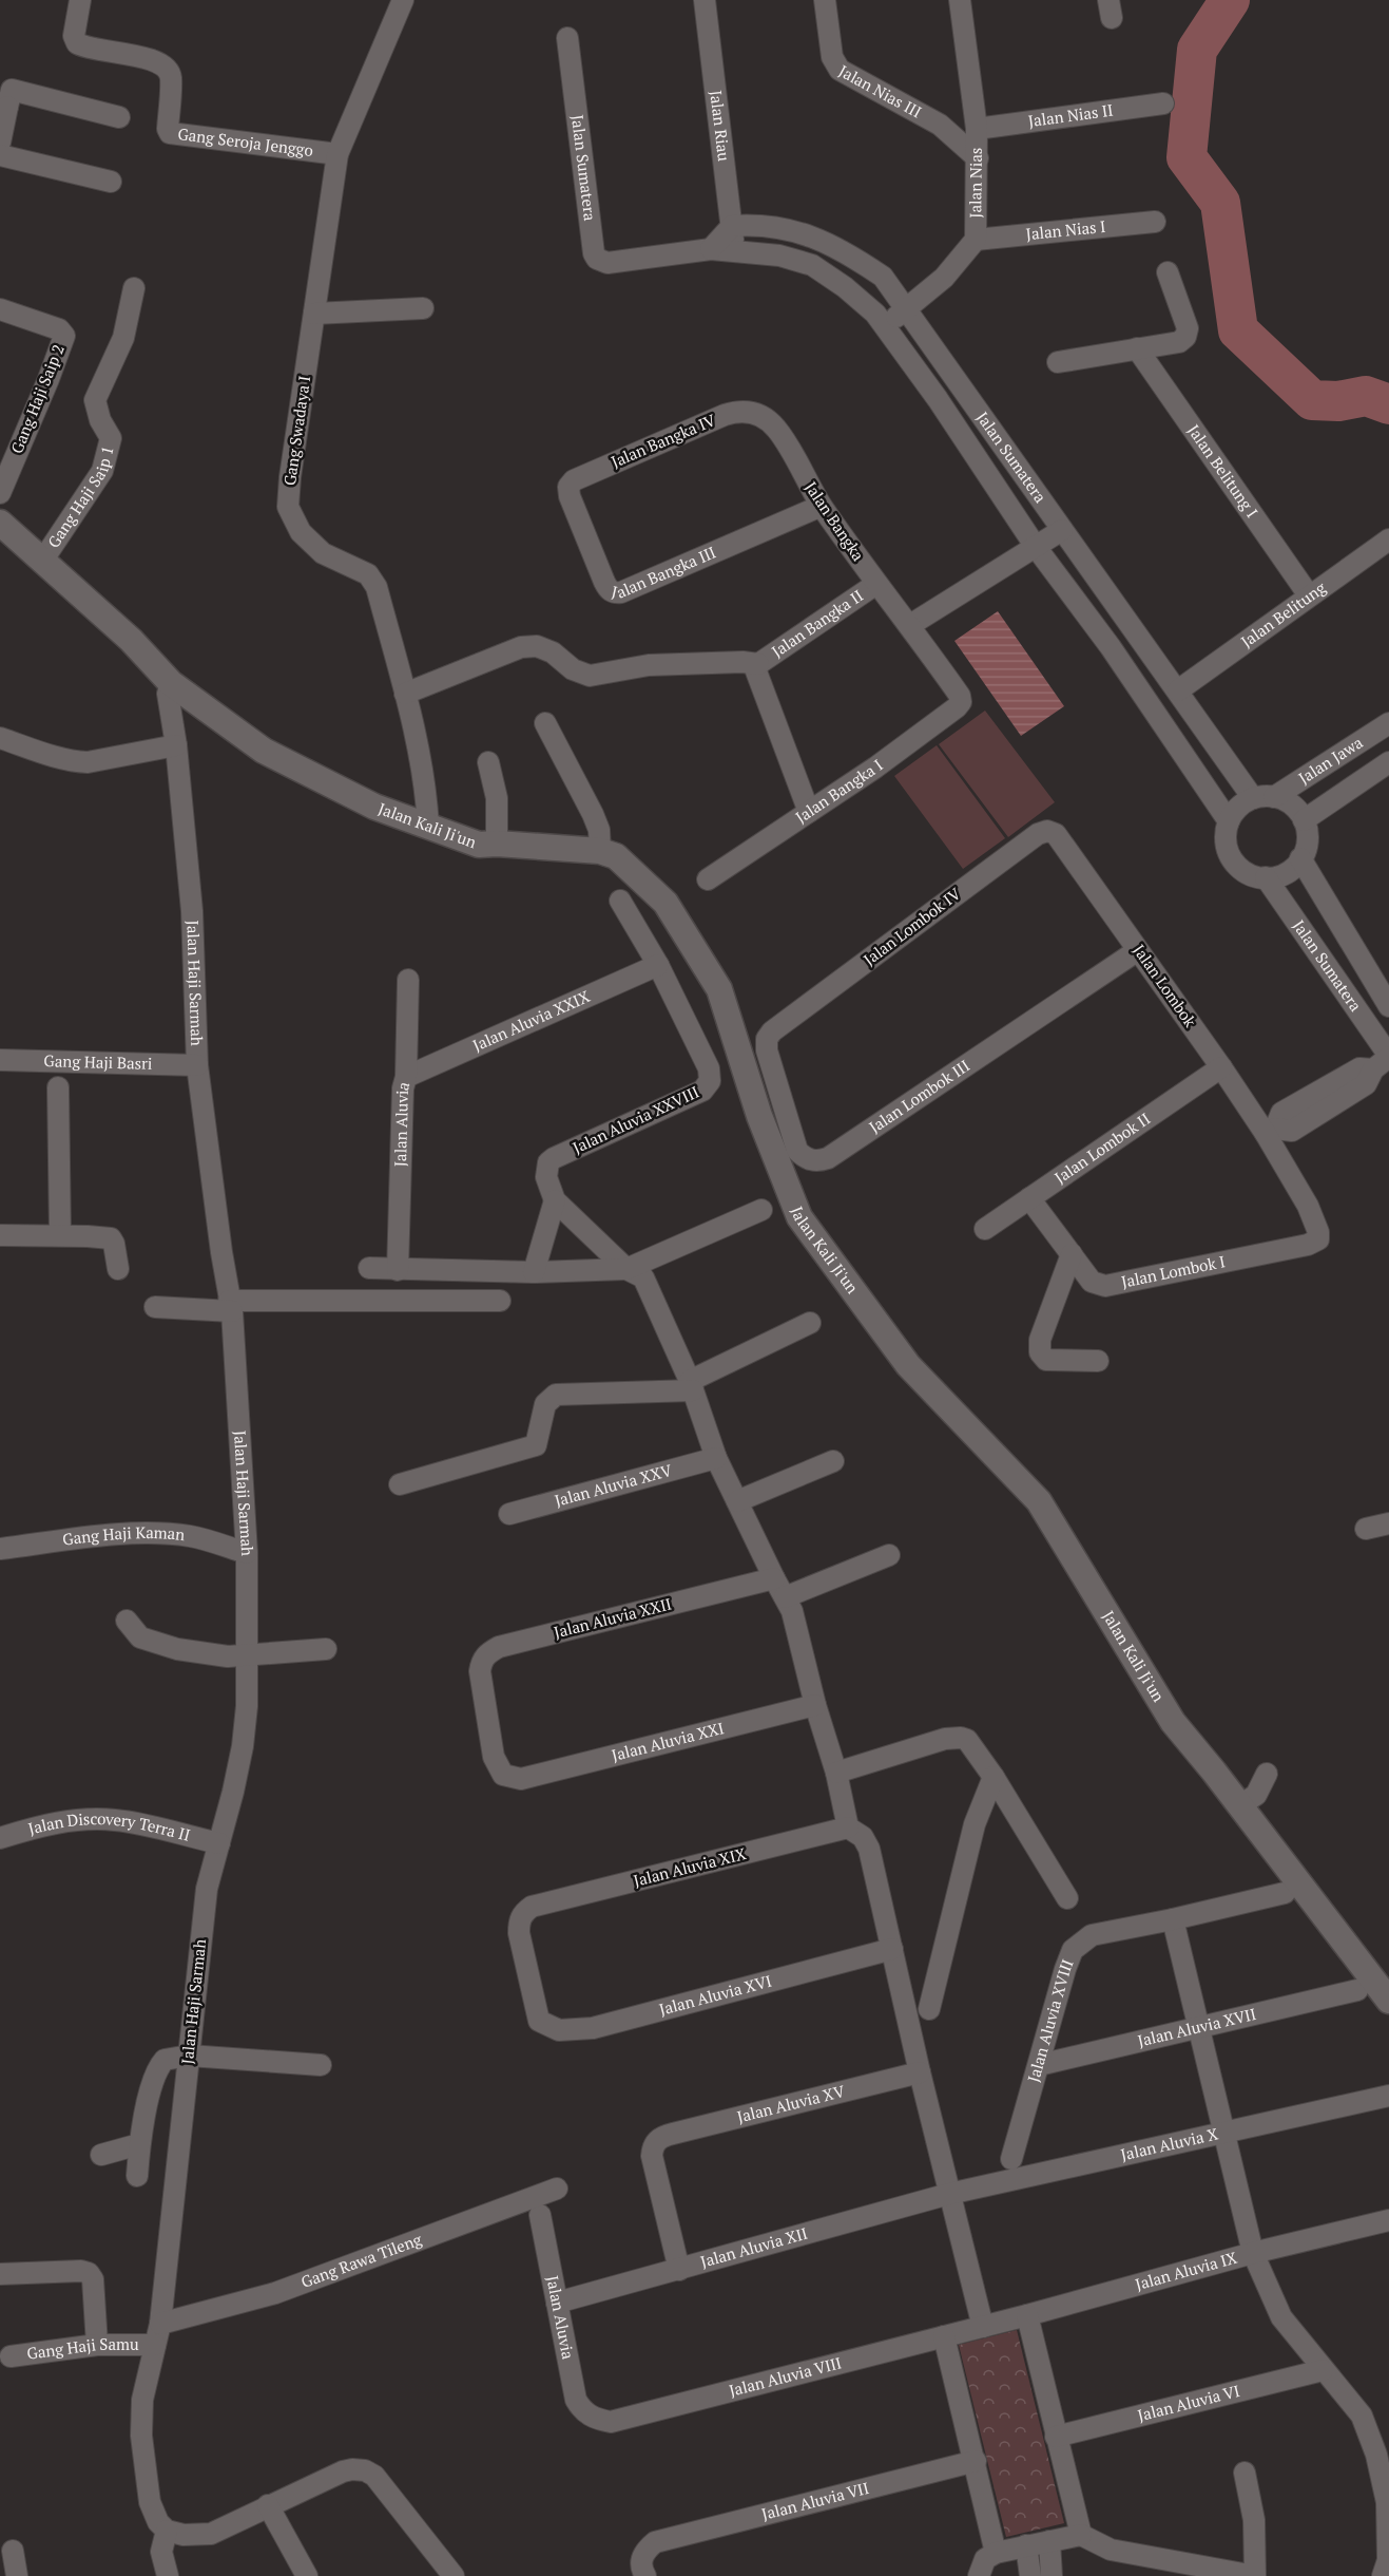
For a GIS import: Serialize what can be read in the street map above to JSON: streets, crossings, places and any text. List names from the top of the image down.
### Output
{
  "streets": {
    "street": [
      "Jalan Nias III",
      "Jalan Nias II",
      "Jalan Riau",
      "Gang Seroja Jenggo",
      "Jalan Sumatera",
      "Jalan Nias",
      "Jalan Nias I",
      "Gang Haji Saip 2",
      "Gang Swadaya I",
      "Jalan Bangka IV",
      "Jalan Belitung I",
      "Gang Haji Saip 1",
      "Jalan Bangka",
      "Jalan Bangka III",
      "Jalan Belitung",
      "Jalan Bangka II",
      "Jalan Jawa",
      "Jalan Bangka I",
      "Jalan Kali Ji'un",
      "Jalan Lombok IV",
      "Jalan Haji Sarmah",
      "Jalan Lombok",
      "Jalan Aluvia XXIX",
      "Gang Haji Basri",
      "Jalan Lombok III",
      "Jalan Aluvia XXVIII",
      "Jalan Aluvia",
      "Jalan Lombok II",
      "Jalan Lombok I",
      "Jalan Aluvia XXV",
      "Gang Haji Kaman",
      "Jalan Aluvia XXII",
      "Jalan Aluvia XXI",
      "Jalan Discovery Terra II",
      "Jalan Aluvia XIX",
      "Jalan Aluvia XVI",
      "Jalan Aluvia XVIII",
      "Jalan Aluvia XVII",
      "Jalan Aluvia XV",
      "Jalan Aluvia X",
      "Jalan Aluvia XII",
      "Gang Rawa Tileng",
      "Jalan Aluvia IX",
      "Gang Haji Samu",
      "Jalan Aluvia VIII",
      "Jalan Aluvia VI",
      "Jalan Aluvia VII"
    ]
  },
  "crossings": [
    ["Jalan Nias III", "Jalan Nias"],
    ["Jalan Nias II", "Jalan Nias"],
    ["Jalan Riau", "Jalan Sumatera"],
    ["Gang Seroja Jenggo", "Gang Swadaya I"],
    ["Jalan Sumatera", "Jalan Nias"],
    ["Jalan Sumatera", "Jalan Belitung"],
    ["Jalan Sumatera", "Jalan Jawa"],
    ["Jalan Nias", "Jalan Nias I"],
    ["Gang Swadaya I", "Jalan Kali Ji'un"],
    ["Jalan Bangka IV", "Jalan Bangka"],
    ["Jalan Bangka IV", "Jalan Bangka III"],
    ["Jalan Belitung I", "Jalan Belitung"],
    ["Jalan Bangka", "Jalan Bangka III"],
    ["Jalan Bangka", "Jalan Bangka II"],
    ["Jalan Bangka", "Jalan Bangka I"],
    ["Jalan Kali Ji'un", "Jalan Haji Sarmah"],
    ["Jalan Lombok IV", "Jalan Lombok"],
    ["Jalan Lombok IV", "Jalan Lombok III"],
    ["Jalan Haji Sarmah", "Gang Haji Basri"],
    ["Jalan Haji Sarmah", "Gang Haji Kaman"],
    ["Jalan Haji Sarmah", "Jalan Discovery Terra II"],
    ["Jalan Haji Sarmah", "Gang Rawa Tileng"],
    ["Jalan Haji Sarmah", "Gang Haji Samu"],
    ["Jalan Lombok", "Jalan Lombok III"],
    ["Jalan Lombok", "Jalan Lombok II"],
    ["Jalan Lombok", "Jalan Lombok I"],
    ["Jalan Aluvia XXIX", "Jalan Aluvia XXVIII"],
    ["Jalan Aluvia XXIX", "Jalan Aluvia"],
    ["Jalan Aluvia", "Jalan Aluvia XII"],
    ["Jalan Aluvia", "Jalan Aluvia VIII"],
    ["Jalan Lombok II", "Jalan Lombok I"],
    ["Jalan Aluvia XXII", "Jalan Aluvia XXI"],
    ["Jalan Aluvia XIX", "Jalan Aluvia XVI"],
    ["Jalan Aluvia XVIII", "Jalan Aluvia XVII"],
    ["Jalan Aluvia XV", "Jalan Aluvia XII"],
    ["Jalan Aluvia X", "Jalan Aluvia XII"],
    ["Jalan Aluvia IX", "Jalan Aluvia VIII"]
  ]
}
